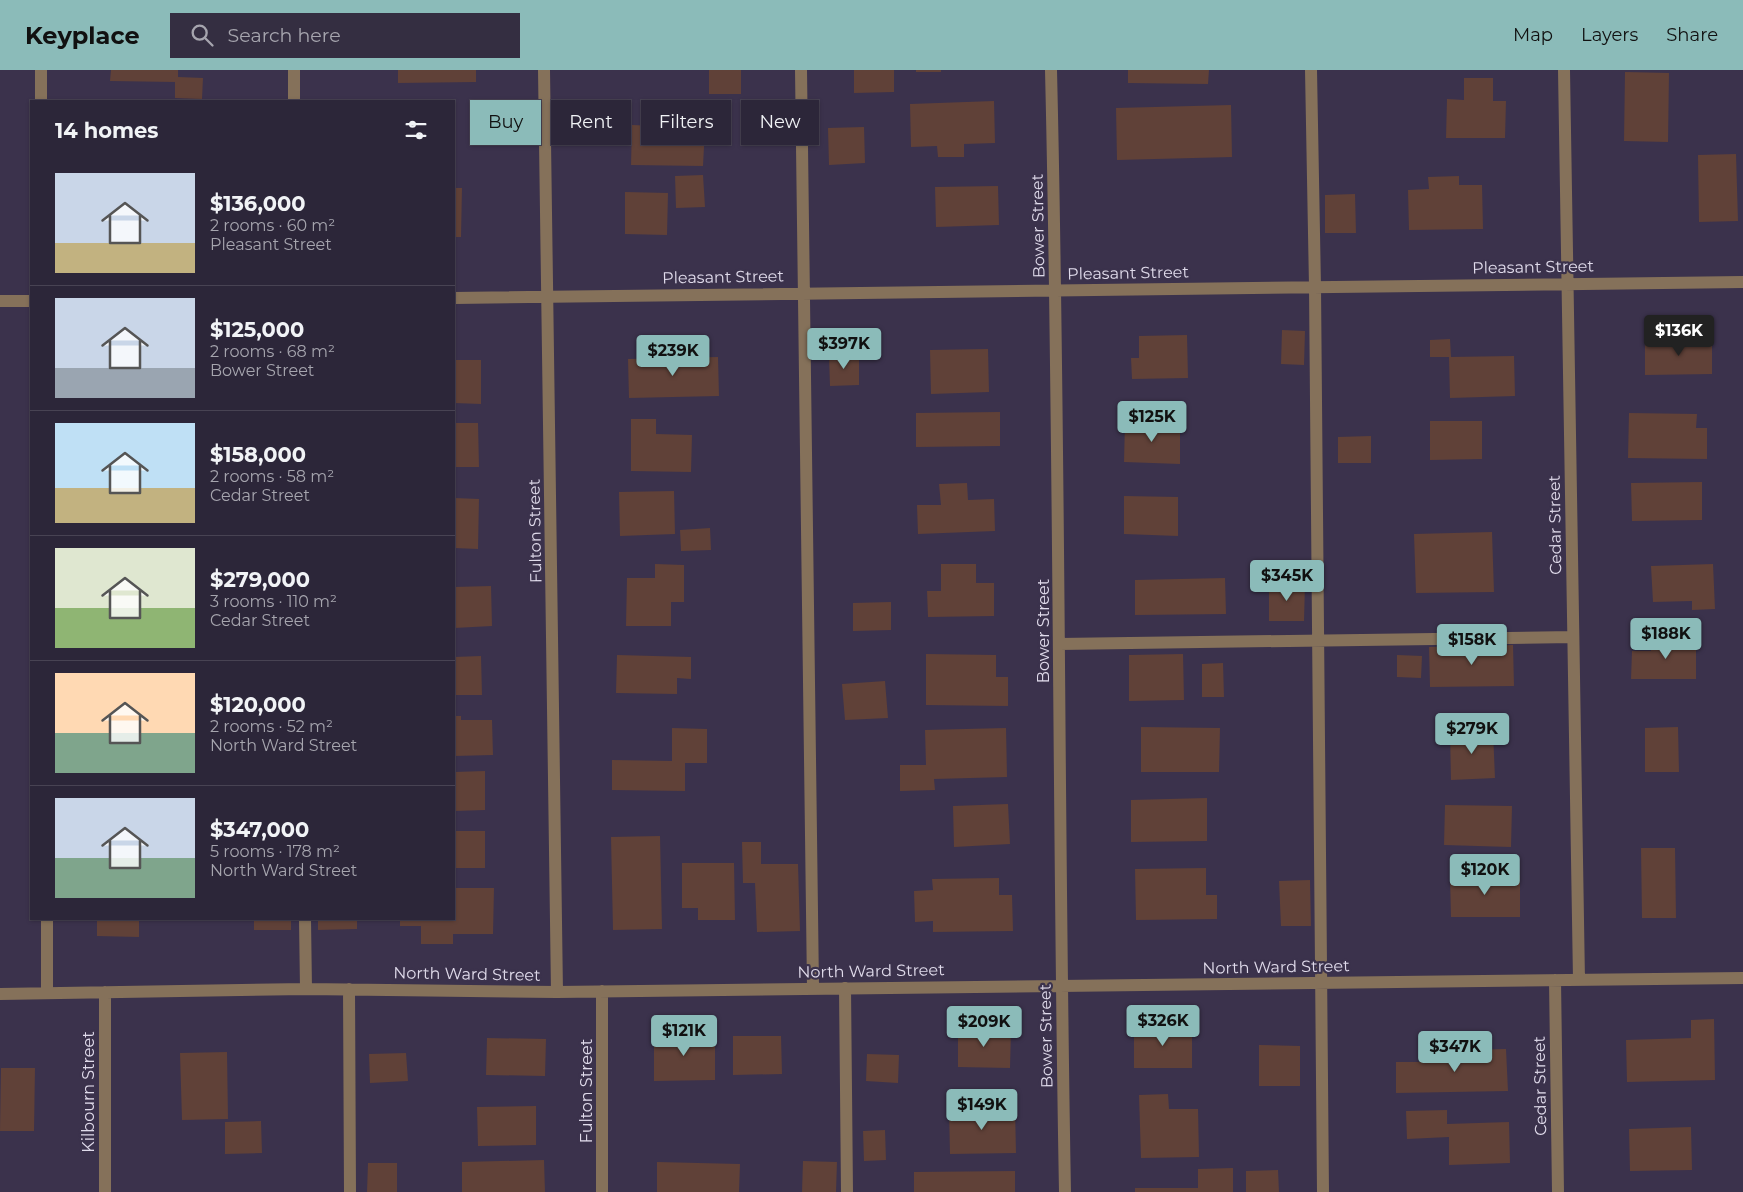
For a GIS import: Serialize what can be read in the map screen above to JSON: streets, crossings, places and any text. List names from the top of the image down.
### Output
{
  "streets": {
    "street": [
      "Bower Street",
      "Pleasant Street",
      "Cedar Street",
      "Fulton Street",
      "North Ward Street",
      "Kilbourn Street"
    ]
  },
  "crossings": [
    ["Bower Street", "Pleasant Street"],
    ["Bower Street", "North Ward Street"],
    ["Pleasant Street", "Cedar Street"],
    ["Pleasant Street", "Fulton Street"],
    ["Cedar Street", "North Ward Street"],
    ["Fulton Street", "North Ward Street"],
    ["North Ward Street", "Kilbourn Street"]
  ],
  "page": {
    "header": "Keyplace",
    "search": "Search here",
    "nav": ["Map", "Layers", "Share"],
    "chip": [
      "Buy",
      "Rent",
      "Filters",
      "New"
    ],
    "heading": "14 homes",
    "list": [
      {
        "name": "$136,000",
        "note": "2 rooms · 60 m² · Pleasant Street"
      },
      {
        "name": "$125,000",
        "note": "2 rooms · 68 m² · Bower Street"
      },
      {
        "name": "$158,000",
        "note": "2 rooms · 58 m² · Cedar Street"
      },
      {
        "name": "$279,000",
        "note": "3 rooms · 110 m² · Cedar Street"
      },
      {
        "name": "$120,000",
        "note": "2 rooms · 52 m² · North Ward Street"
      },
      {
        "name": "$347,000",
        "note": "5 rooms · 178 m² · North Ward Street"
      }
    ],
    "price": [
      "$136K",
      "$397K",
      "$239K",
      "$125K",
      "$345K",
      "$188K",
      "$158K",
      "$279K",
      "$120K",
      "$326K",
      "$209K",
      "$121K",
      "$347K",
      "$149K"
    ]
  }
}
